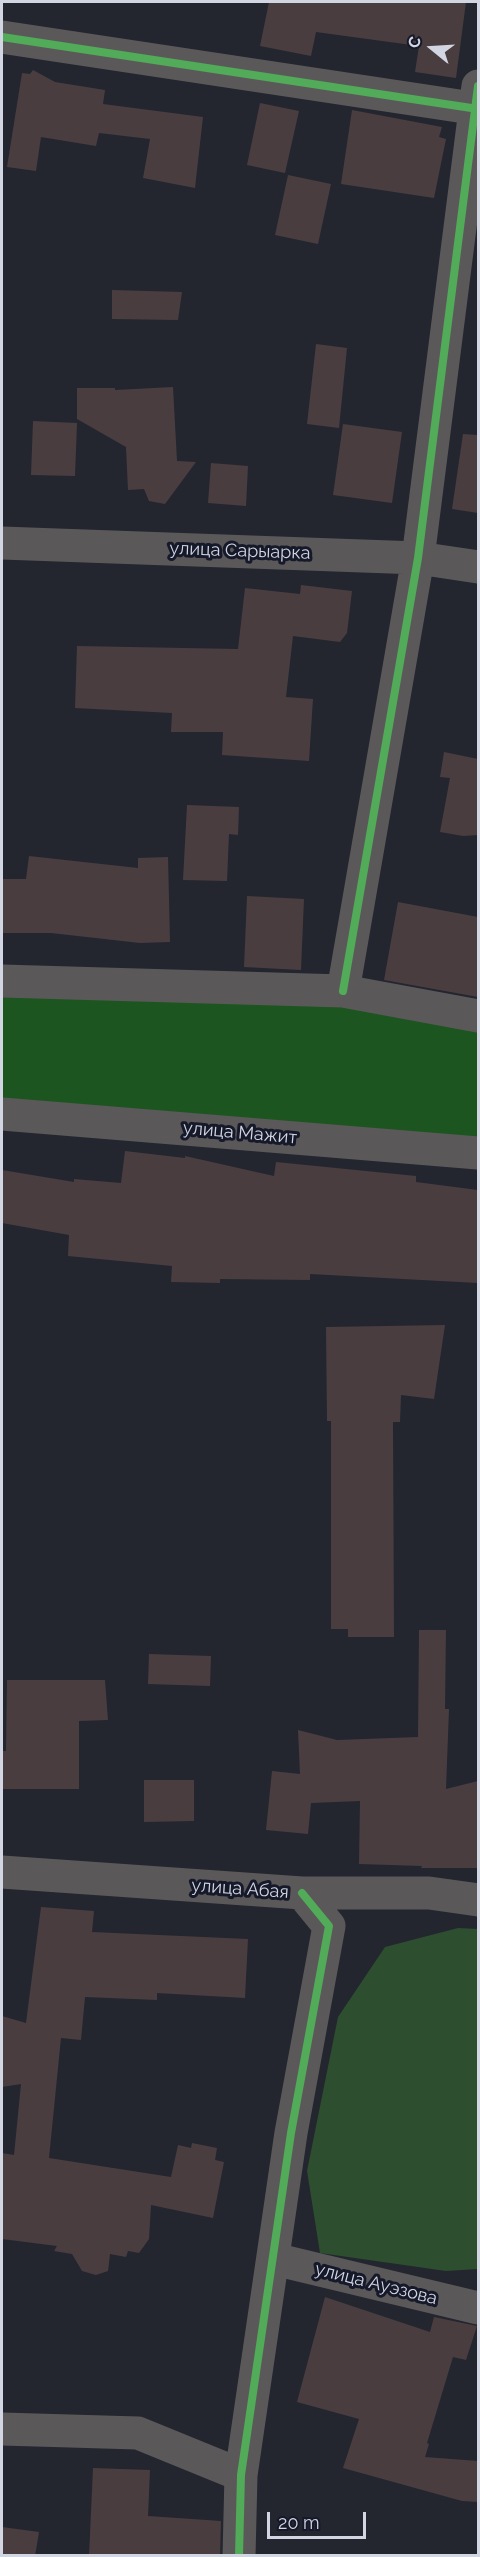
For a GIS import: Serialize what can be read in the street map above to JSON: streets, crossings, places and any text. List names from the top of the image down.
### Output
{
  "streets": {
    "street": [
      "улица Сарыарка",
      "улица Мажит",
      "улица Абая",
      "улица Ауэзова"
    ]
  },
  "scale_bar": "20 m",
  "north": "left"
}
